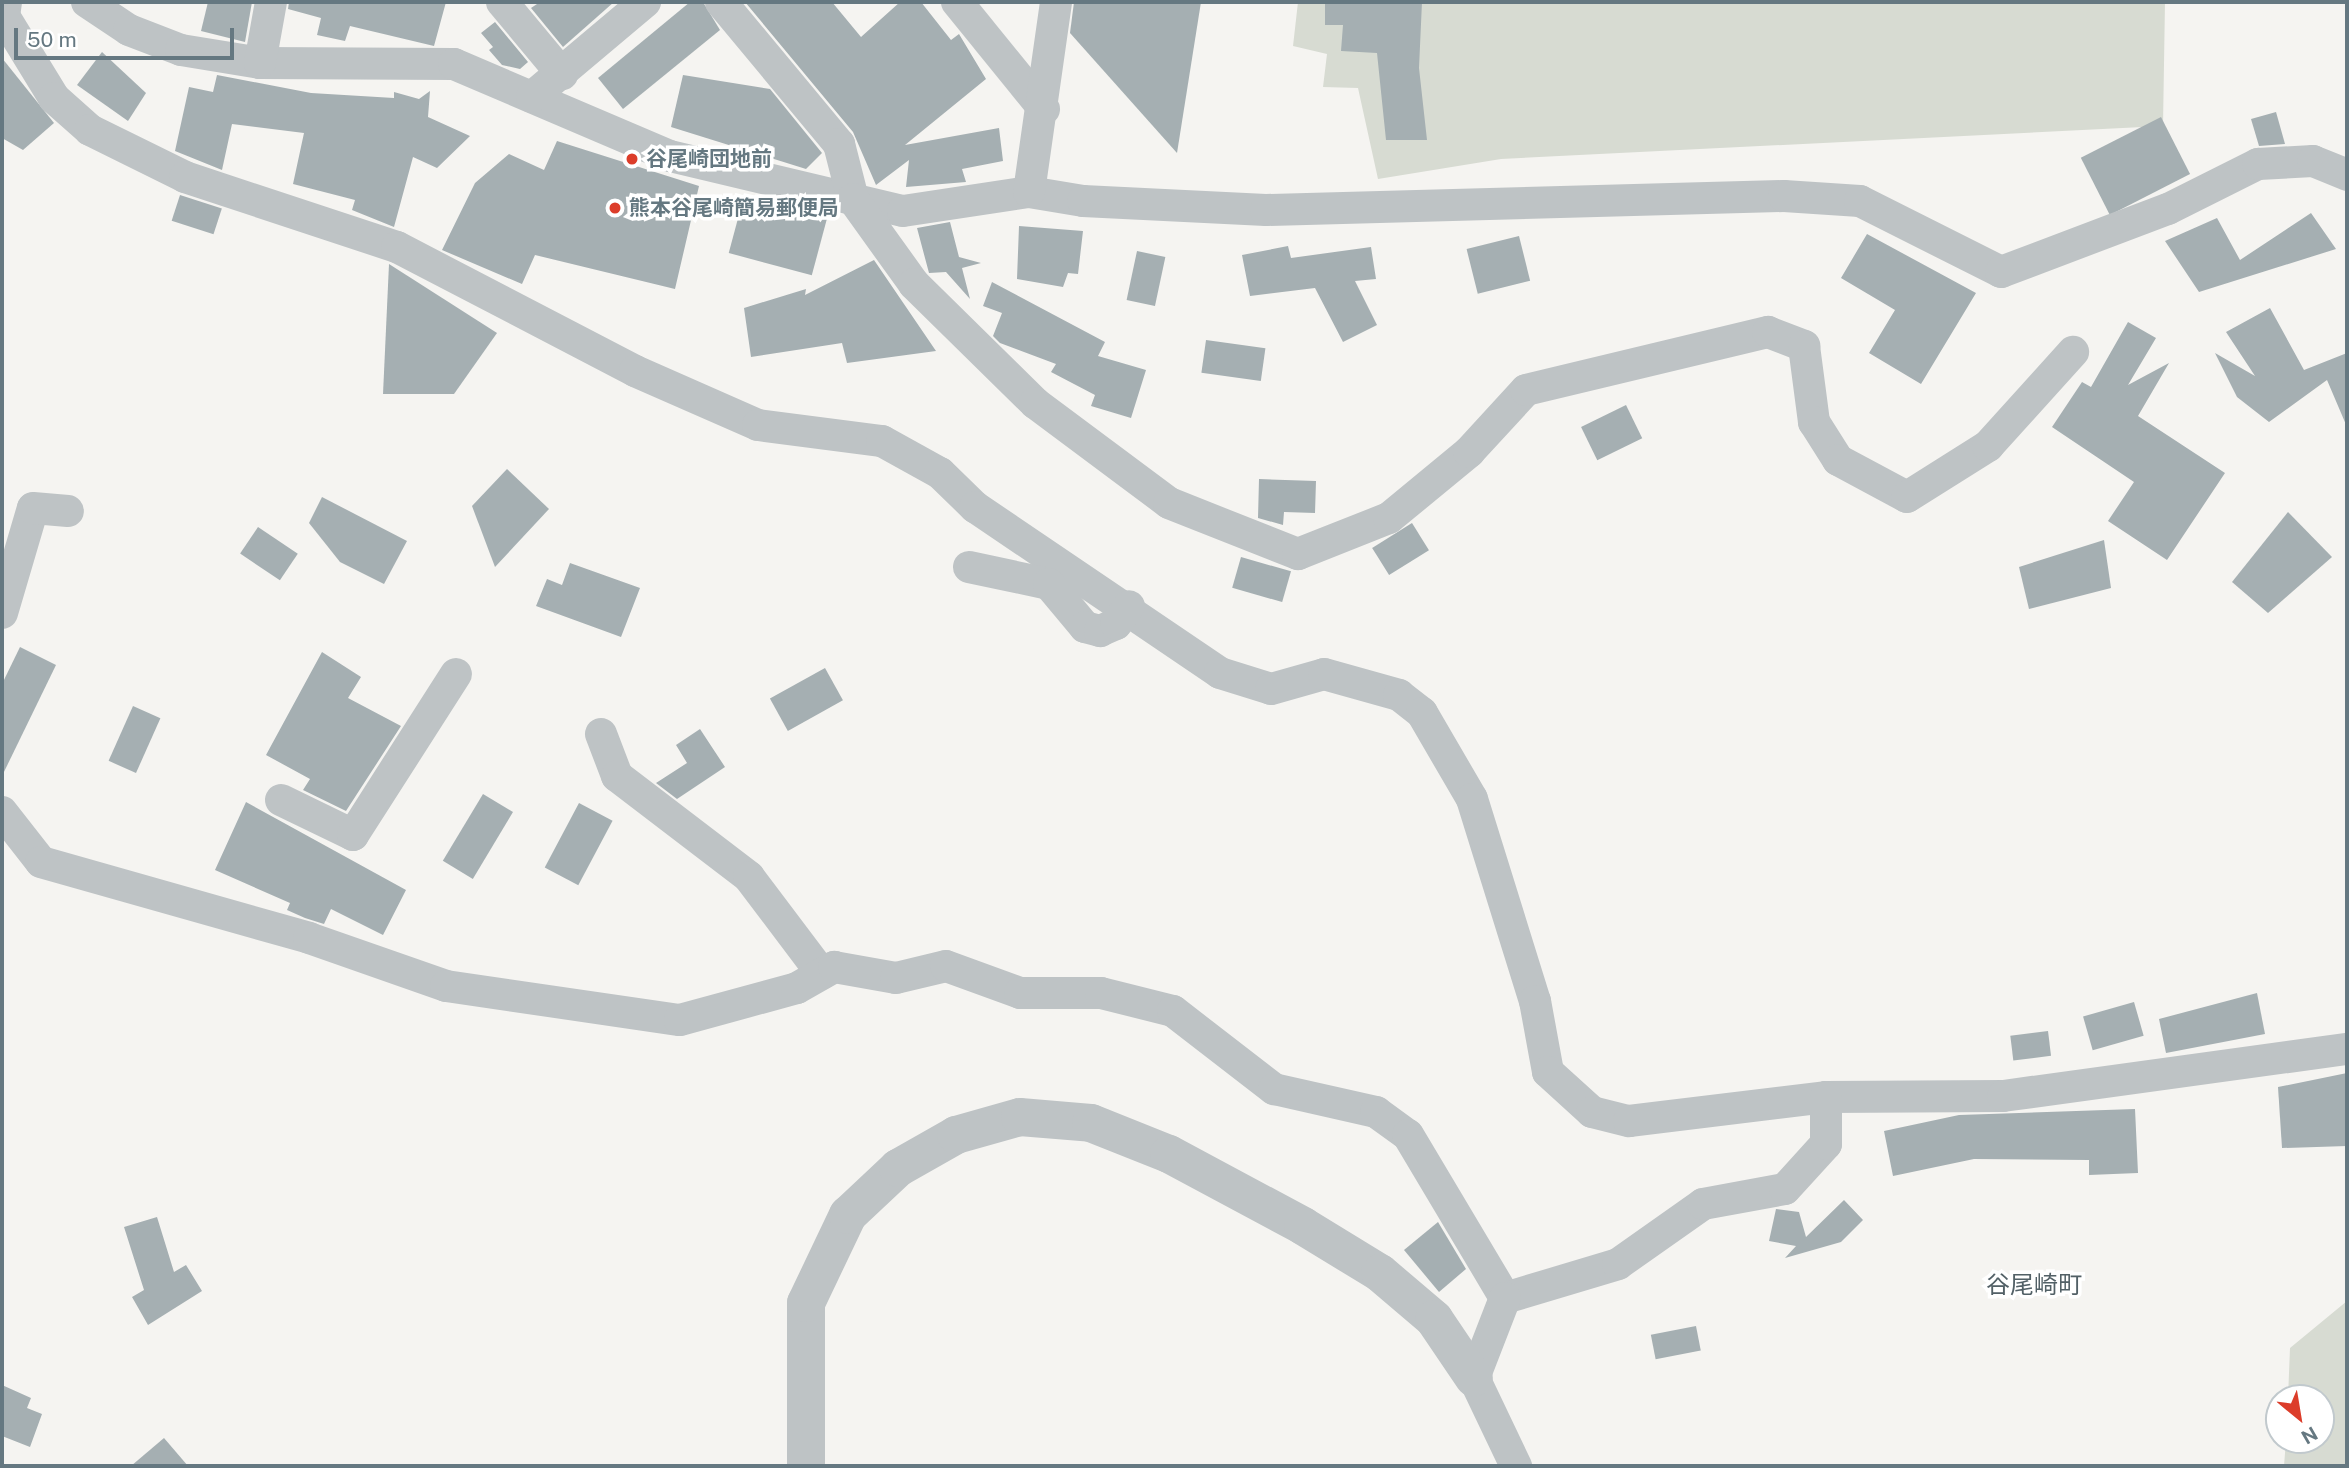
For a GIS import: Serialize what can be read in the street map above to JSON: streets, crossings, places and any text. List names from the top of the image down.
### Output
{
  "districts": ["谷尾崎町"],
  "places": ["谷尾崎団地前", "熊本谷尾崎簡易郵便局"],
  "scale_bar": "50 m",
  "north": "bottom right"
}
